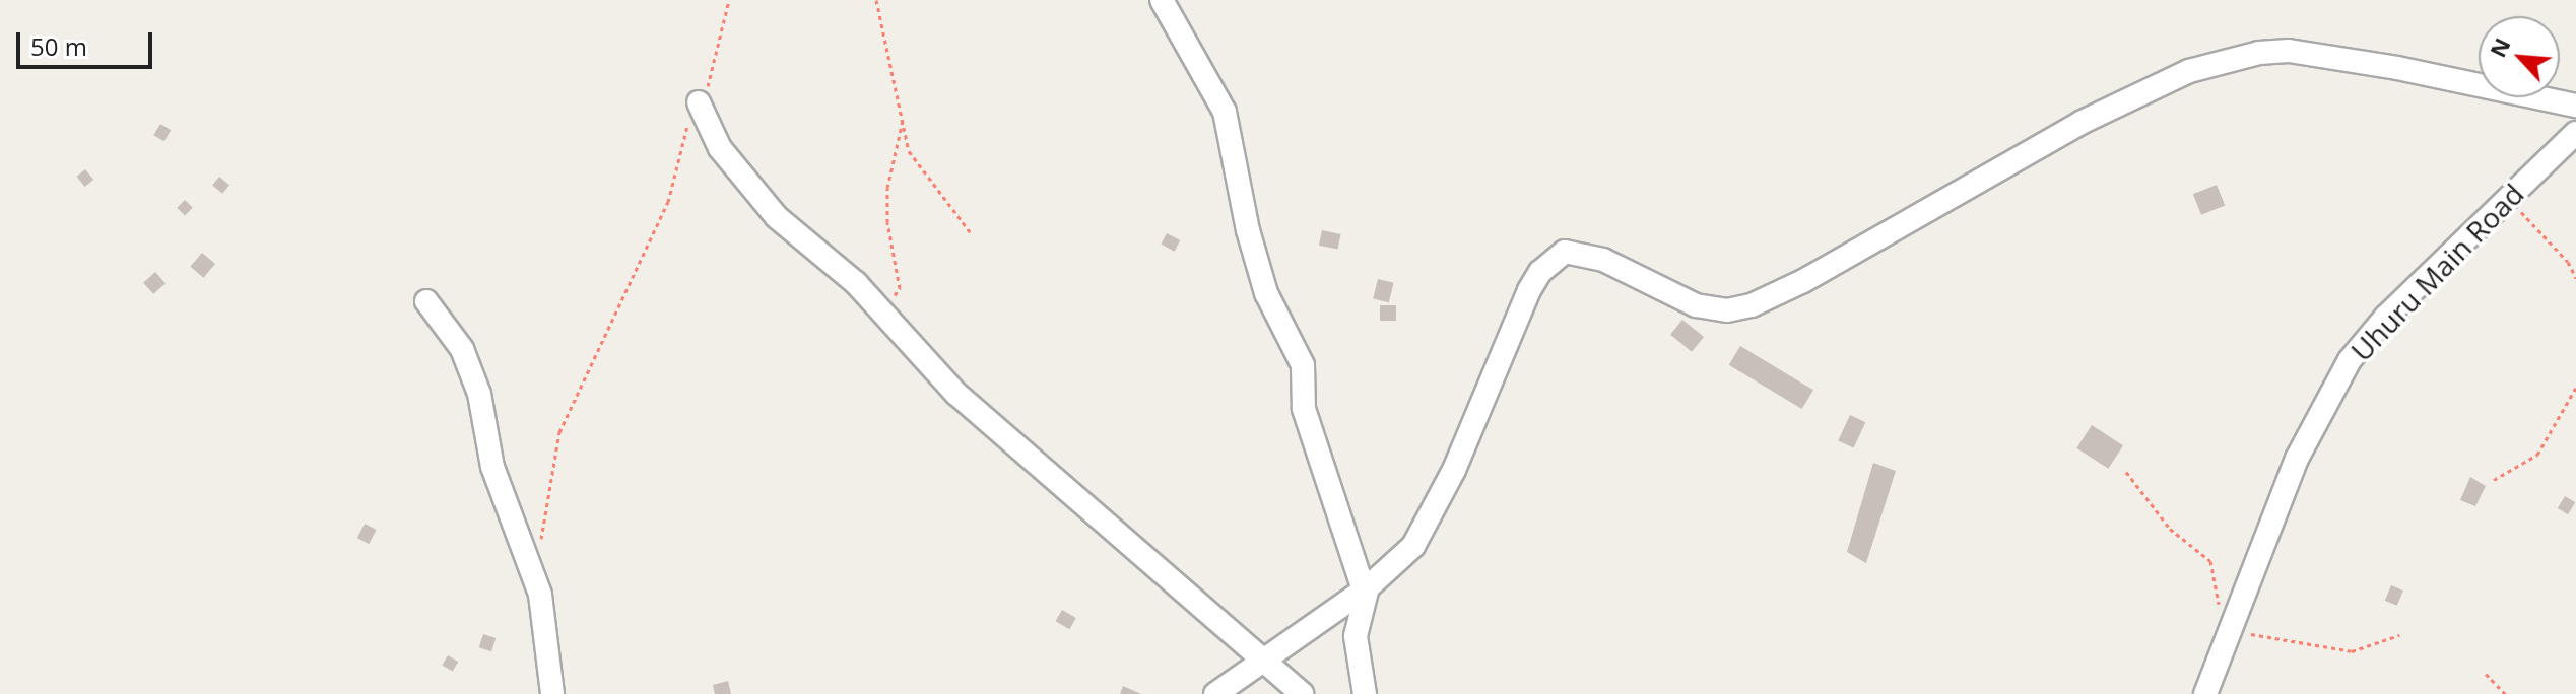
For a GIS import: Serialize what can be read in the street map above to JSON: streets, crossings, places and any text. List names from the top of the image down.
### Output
{
  "streets": {
    "street": ["Uhuru Main Road"]
  },
  "scale_bar": "50 m",
  "north": "top left"
}
